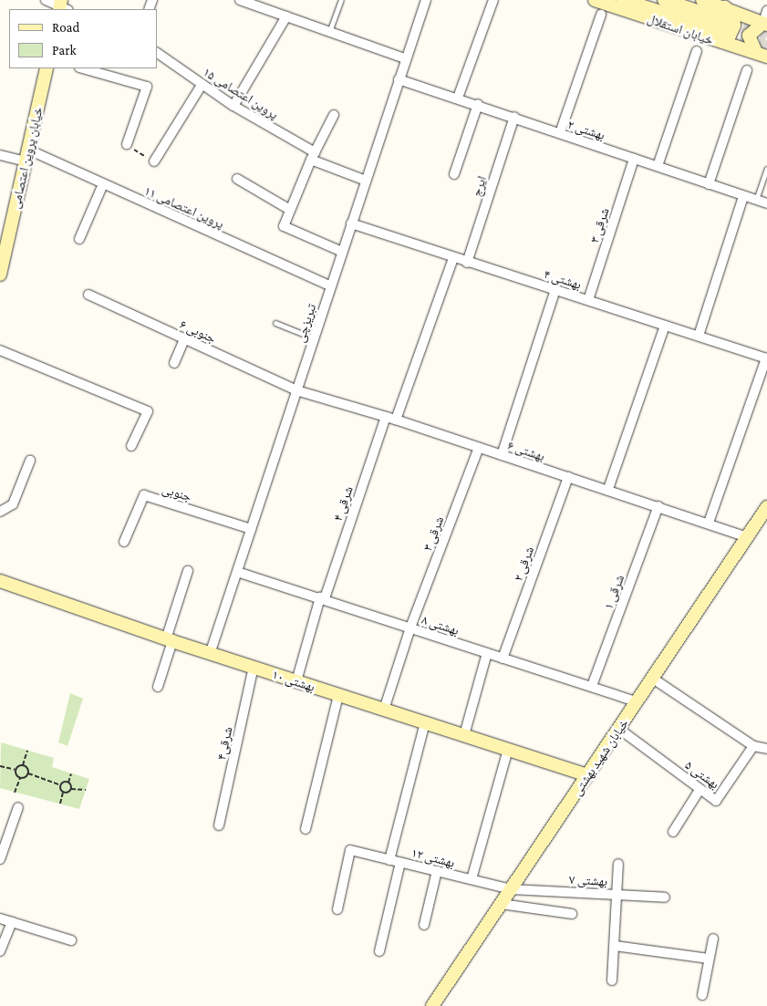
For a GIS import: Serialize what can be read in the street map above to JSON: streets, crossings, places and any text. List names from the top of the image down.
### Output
{
  "streets": {
    "main road": [
      "خیابان استقلال",
      "خیابان پروین اعتصامی",
      "بهشتی ۱۰",
      "خیابان شهید بهشتی"
    ],
    "street": [
      "پروین اعتصامی ۱۵",
      "بهشتی ۲",
      "ایرج",
      "پروین اعتصامی ۱۱",
      "۳ شرقی",
      "بهشتی ۴",
      "تبریزچی",
      "جنوبی ۶",
      "بهشتی ۶",
      "جنوبی",
      "شرقی ۴",
      "شرقی ۳",
      "شرقی ۲",
      "شرقی ۱",
      "بهشتی ۸",
      "شرقی۴",
      "بهشتی ۵",
      "بهشتی ۱۲",
      "بهشتی ۷"
    ]
  },
  "crossings": [
    ["بهشتی ۲", "ایرج"],
    ["بهشتی ۲", "۳ شرقی"],
    ["بهشتی ۲", "تبریزچی"],
    ["خیابان پروین اعتصامی", "پروین اعتصامی ۱۱"],
    ["ایرج", "بهشتی ۴"],
    ["پروین اعتصامی ۱۱", "تبریزچی"],
    ["۳ شرقی", "بهشتی ۴"],
    ["بهشتی ۴", "تبریزچی"],
    ["تبریزچی", "جنوبی ۶"],
    ["تبریزچی", "بهشتی ۶"],
    ["تبریزچی", "جنوبی"],
    ["تبریزچی", "بهشتی ۸"],
    ["تبریزچی", "بهشتی ۱۰"],
    ["جنوبی ۶", "بهشتی ۶"],
    ["بهشتی ۶", "شرقی ۴"],
    ["بهشتی ۶", "شرقی ۳"],
    ["بهشتی ۶", "شرقی ۲"],
    ["بهشتی ۶", "شرقی ۱"],
    ["بهشتی ۶", "خیابان شهید بهشتی"],
    ["شرقی ۴", "بهشتی ۸"],
    ["شرقی ۴", "بهشتی ۱۰"],
    ["شرقی ۳", "بهشتی ۸"],
    ["شرقی ۳", "بهشتی ۱۰"],
    ["شرقی ۲", "بهشتی ۸"],
    ["شرقی ۱", "بهشتی ۸"],
    ["بهشتی ۸", "خیابان شهید بهشتی"],
    ["بهشتی ۱۰", "شرقی۴"],
    ["بهشتی ۱۰", "خیابان شهید بهشتی"],
    ["خیابان شهید بهشتی", "بهشتی ۵"],
    ["خیابان شهید بهشتی", "بهشتی ۱۲"],
    ["خیابان شهید بهشتی", "بهشتی ۷"],
    ["بهشتی ۱۲", "بهشتی ۷"]
  ],
  "legend": ["Road", "Park"]
}
